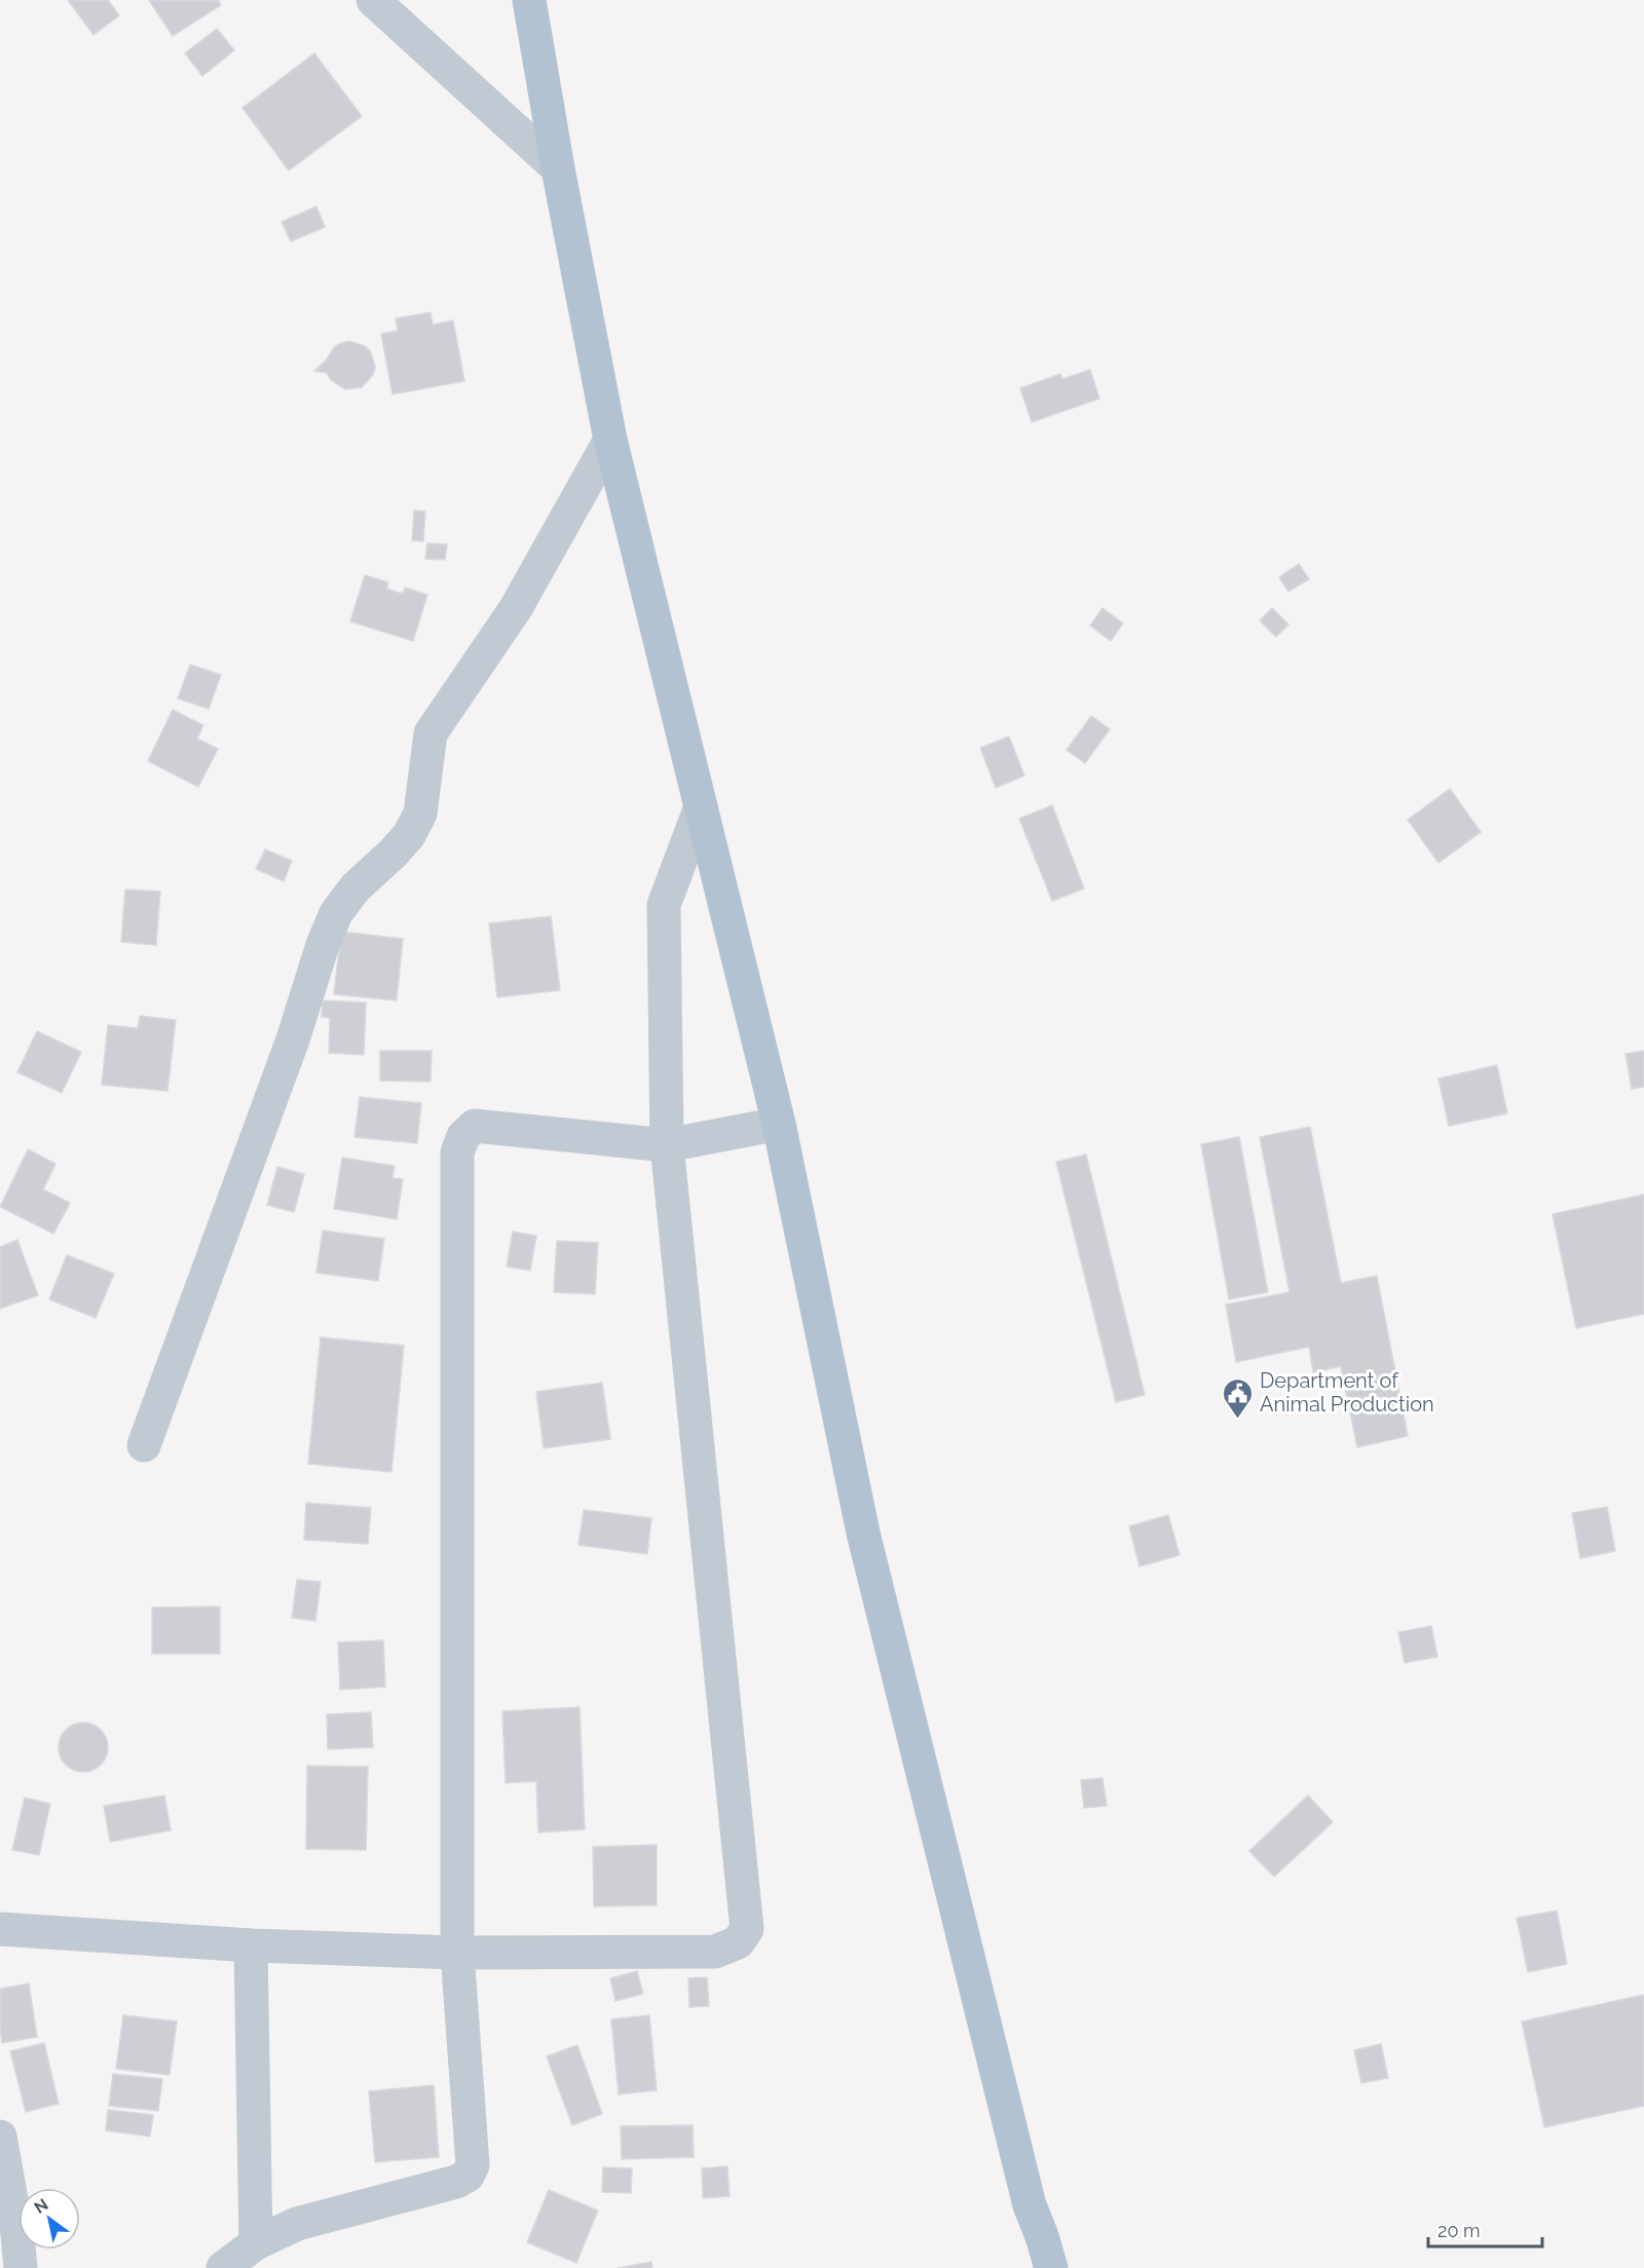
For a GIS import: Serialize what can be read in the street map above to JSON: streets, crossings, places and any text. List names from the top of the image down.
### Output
{
  "places": {
    "public building": ["Department of Animal Production"]
  },
  "scale_bar": "20 m",
  "north": "top left"
}
